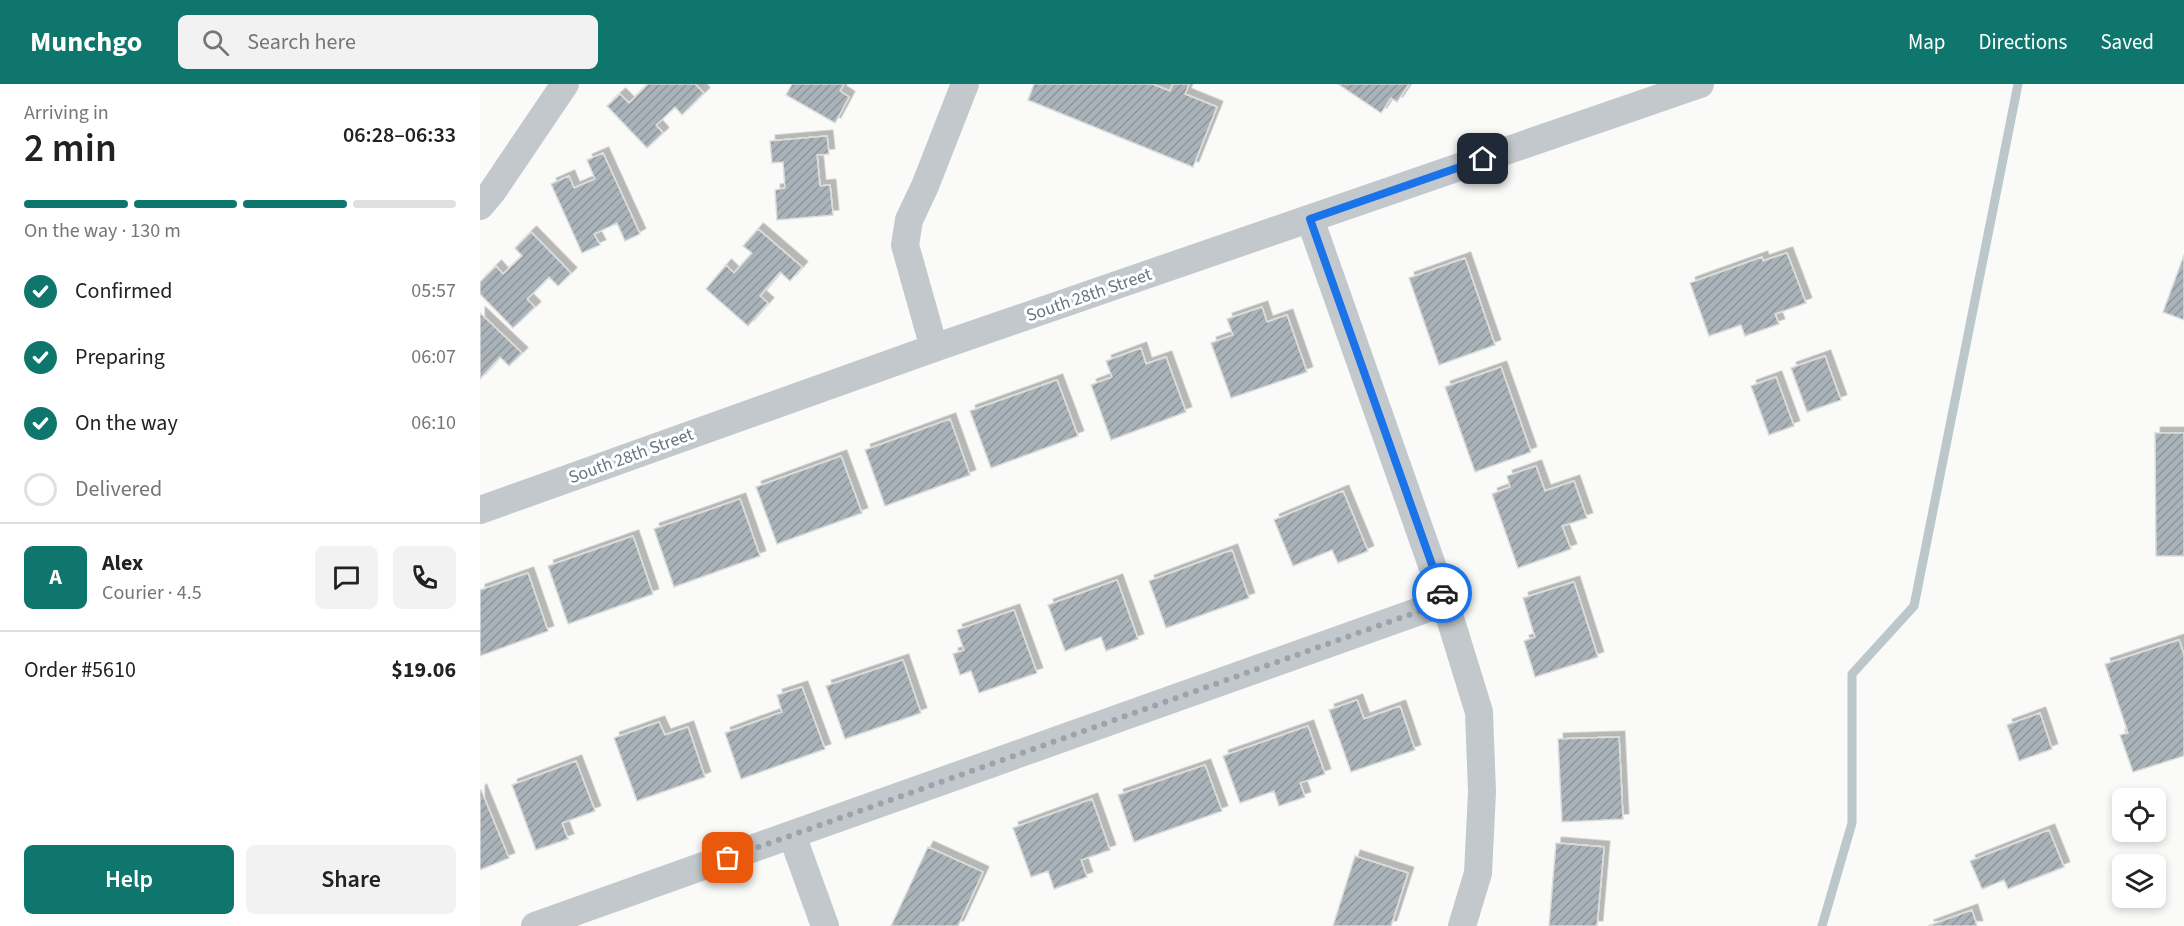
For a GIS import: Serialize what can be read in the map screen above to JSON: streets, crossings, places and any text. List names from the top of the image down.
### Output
{
  "streets": {
    "street": ["South 28th Street"]
  },
  "page": {
    "header": "Munchgo",
    "search": "Search here",
    "nav": ["Map", "Directions", "Saved"],
    "heading": ["2 min", "Arriving in", "06:28–06:33"],
    "panel": [
      "Alex",
      "Courier · 4.5",
      "Order #5610",
      "$19.06"
    ],
    "bar": "On the way · 130 m",
    "list": [
      ["Confirmed", "05:57"],
      ["Preparing", "06:07"],
      ["On the way", "06:10"],
      "Delivered"
    ],
    "round": "A",
    "buttons": ["Help", "Share"]
  }
}
